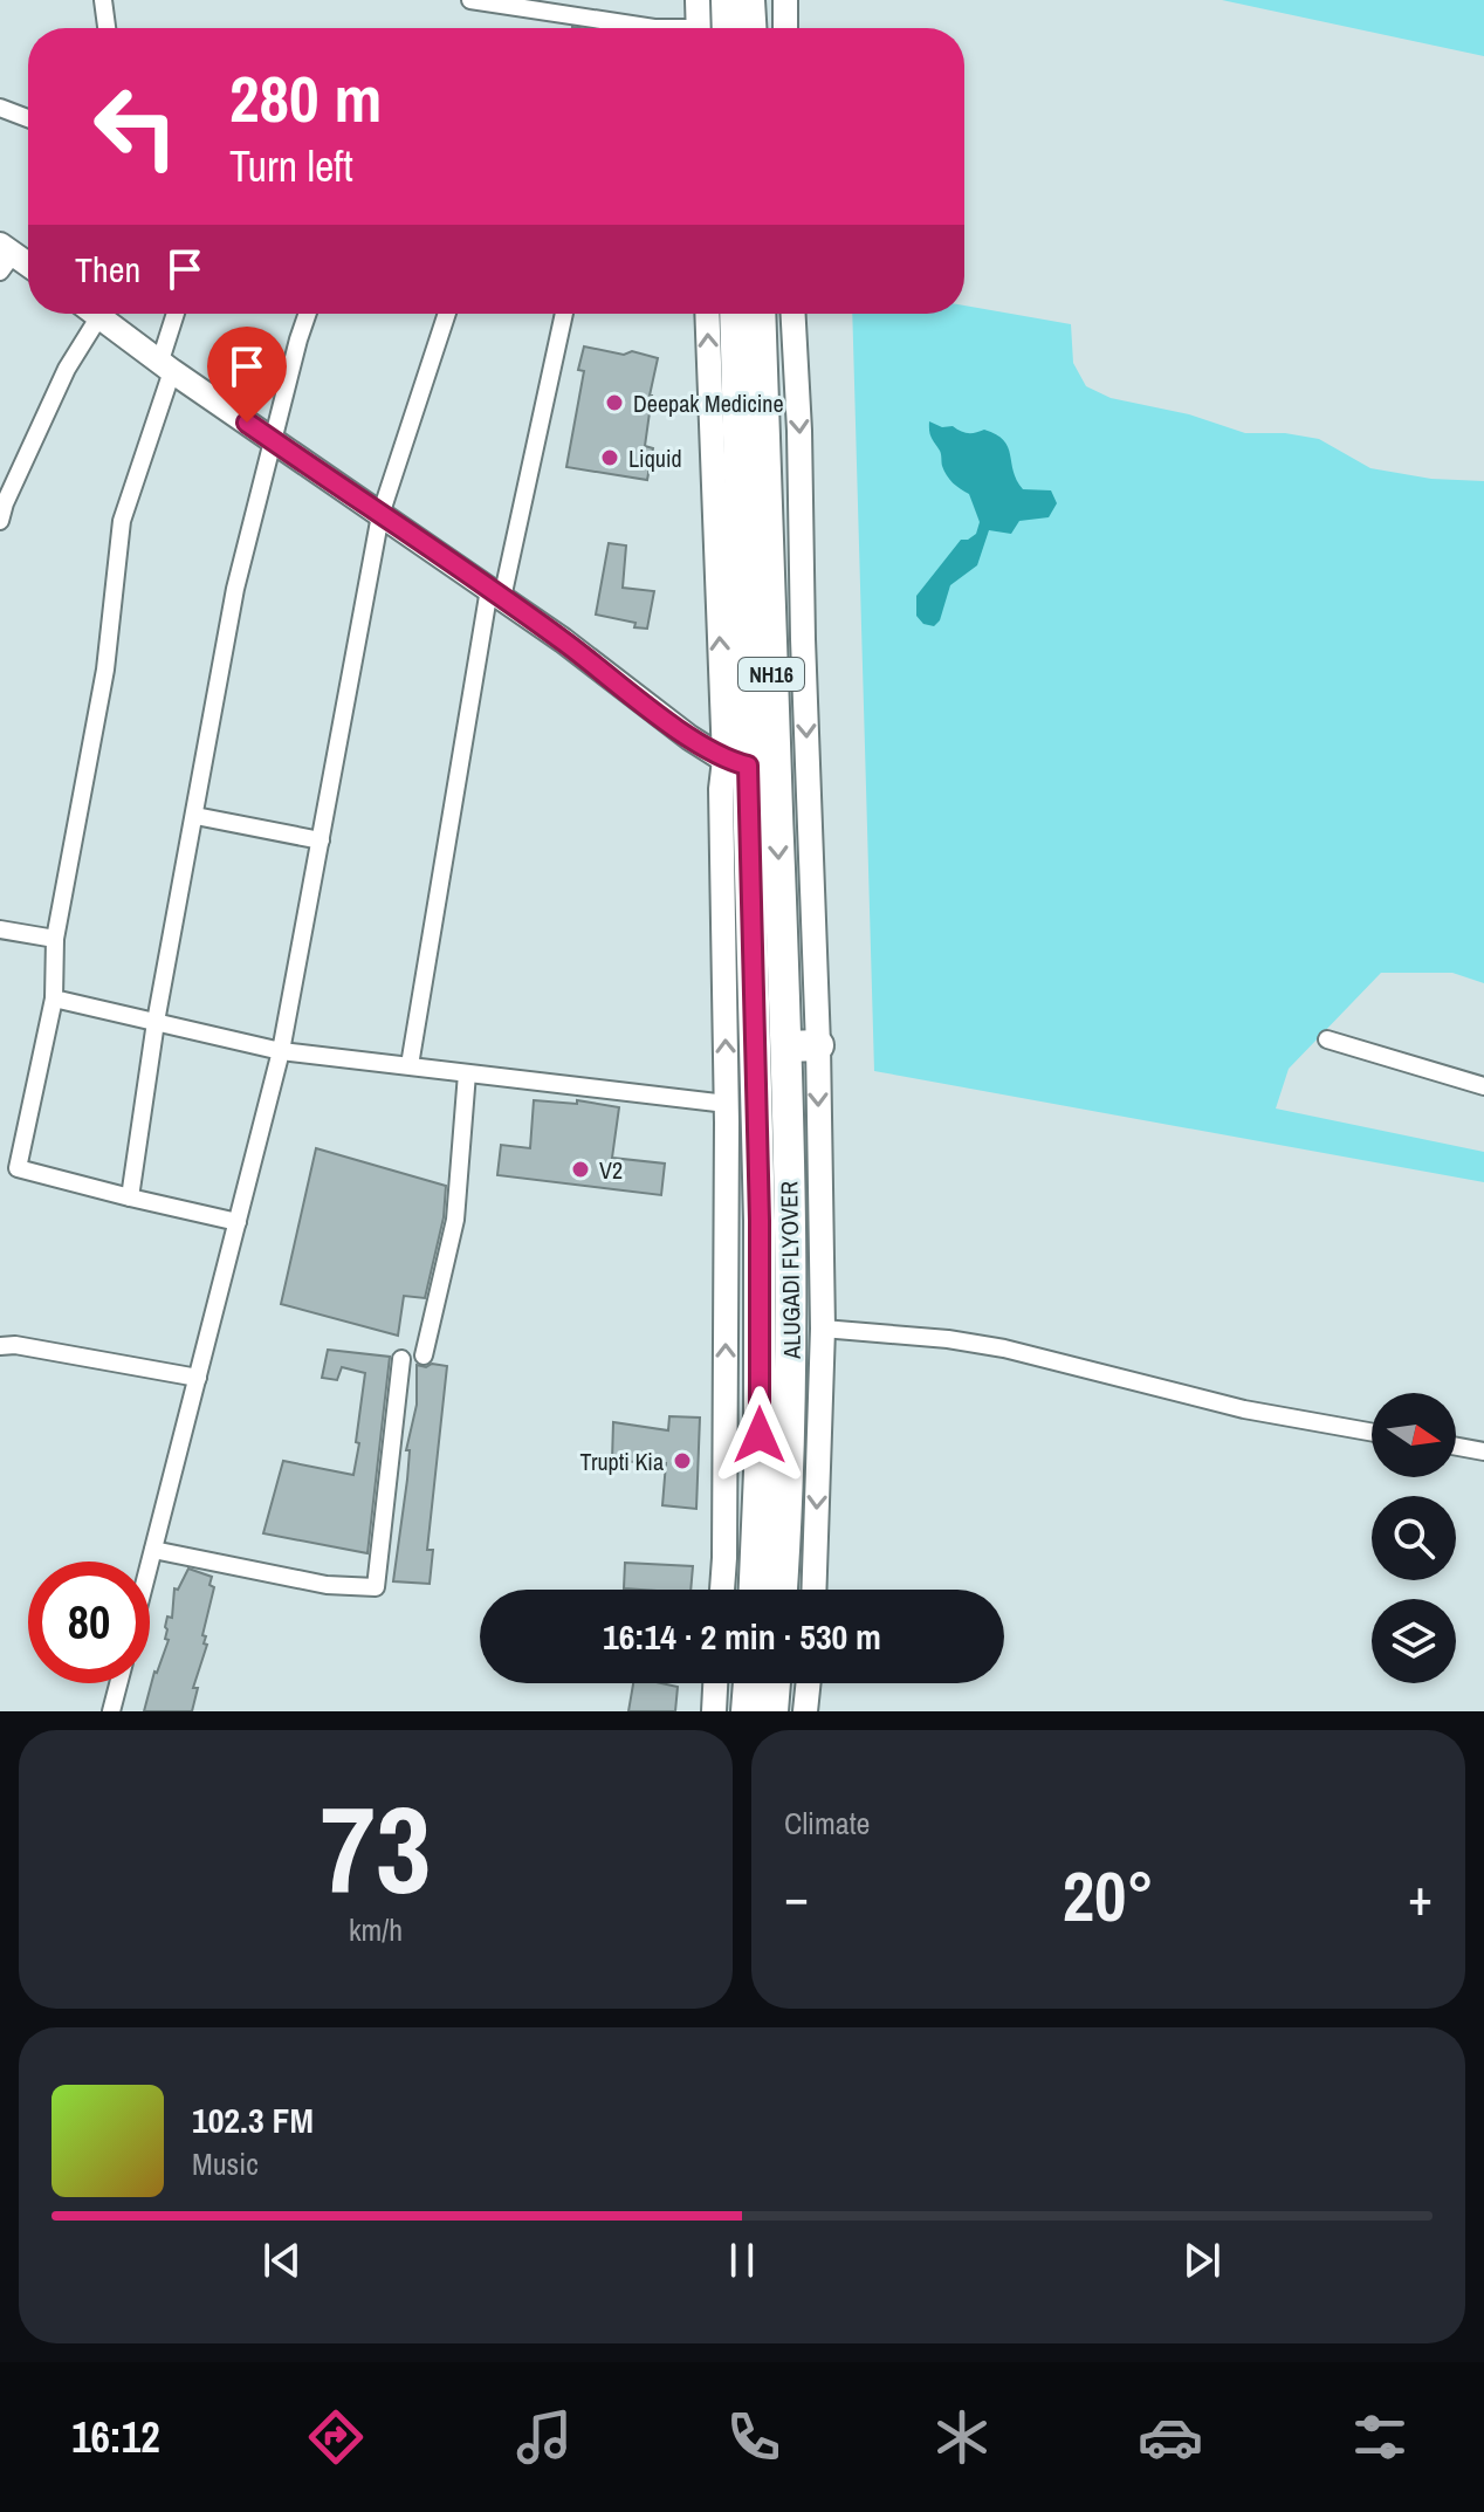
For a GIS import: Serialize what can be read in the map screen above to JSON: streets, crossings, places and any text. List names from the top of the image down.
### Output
{
  "streets": {
    "highway": ["NH16", "ALUGADI FLYOVER"]
  },
  "crossings": [
    ["NH16", "ALUGADI FLYOVER"]
  ],
  "places": [
    "Deepak Medicine",
    "Liquid",
    "V2",
    "Trupti Kia"
  ],
  "north": "right",
  "page": {
    "turn": ["280 m", "Turn left"],
    "then": "Then",
    "limit": "80",
    "trip": "16:14 · 2 min · 530 m",
    "tile": [
      ["73", "km/h"],
      "Climate"
    ],
    "heat": ["−", "20°", "+"],
    "song": ["102.3 FM", "Music"],
    "tabs": "16:12"
  }
}
